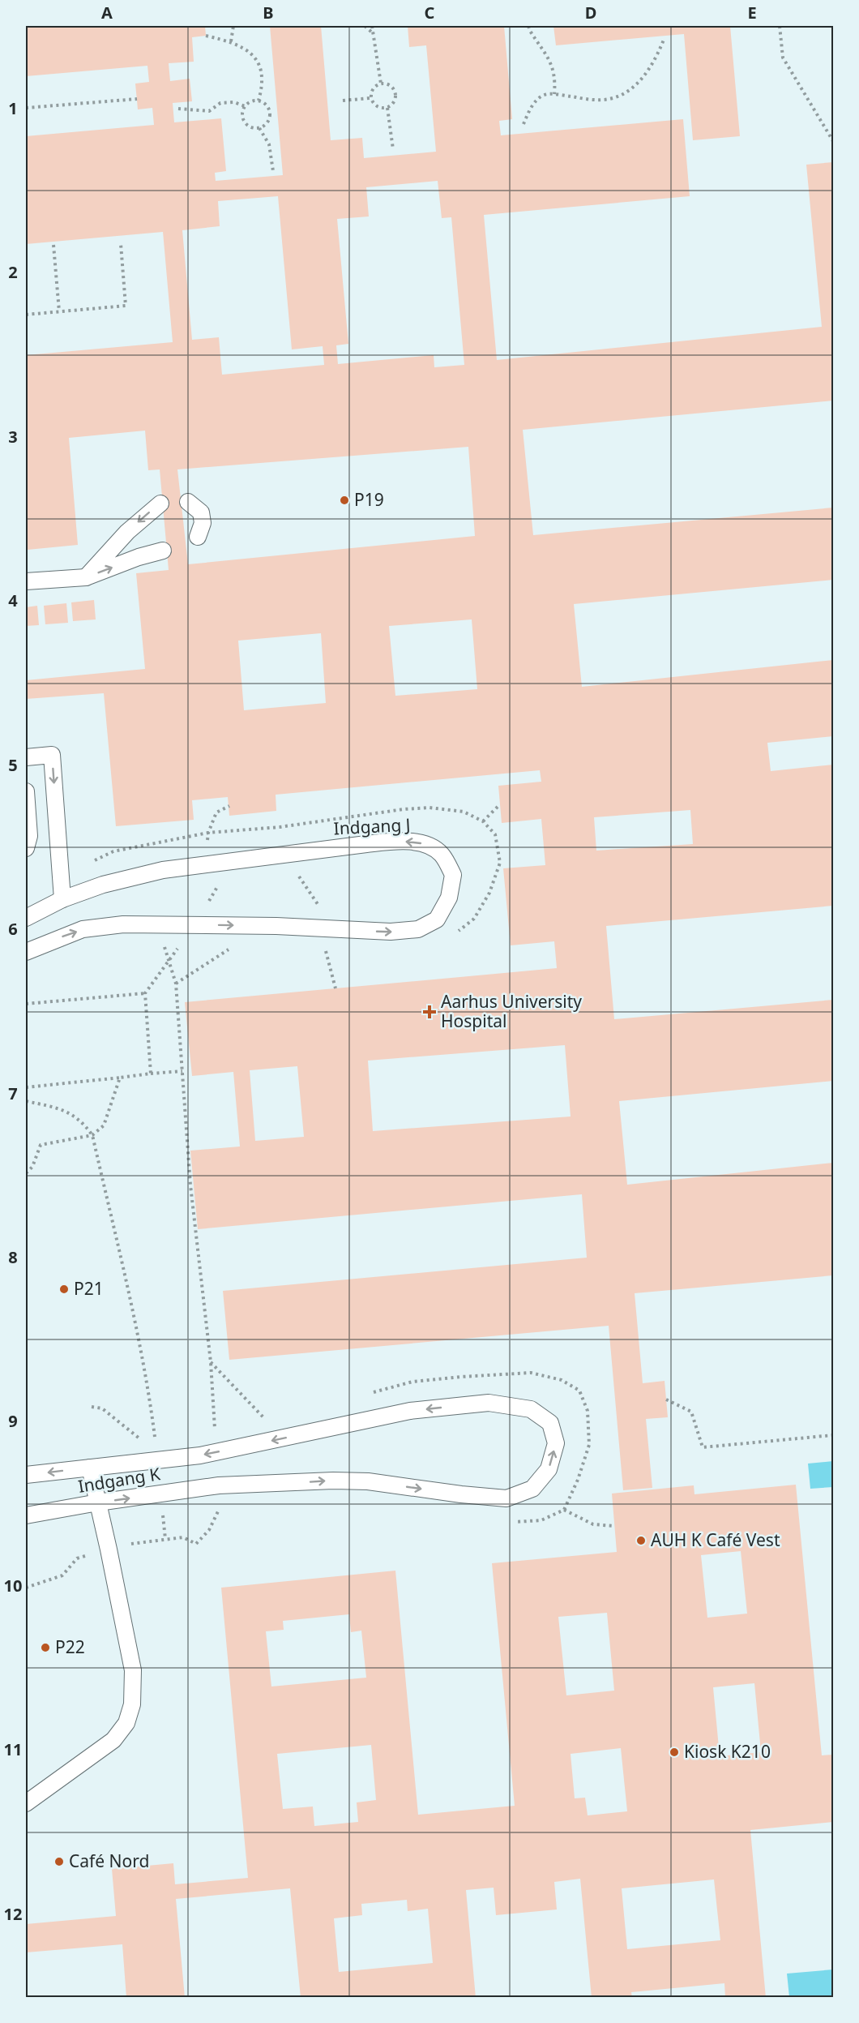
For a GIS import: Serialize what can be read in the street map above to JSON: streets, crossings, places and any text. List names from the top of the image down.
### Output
{
  "streets": {
    "lane": ["Indgang J", "Indgang K"]
  },
  "places": {
    "other": [
      "P19",
      "P21",
      "AUH K Café Vest",
      "P22",
      "Kiosk K210",
      "Café Nord"
    ],
    "health": ["Aarhus University Hospital"]
  },
  "grid": {
    "columns": [
      "A",
      "B",
      "C",
      "D",
      "E"
    ],
    "rows": [
      "1",
      "2",
      "3",
      "4",
      "5",
      "6",
      "7",
      "8",
      "9",
      "10",
      "11",
      "12"
    ]
  }
}
